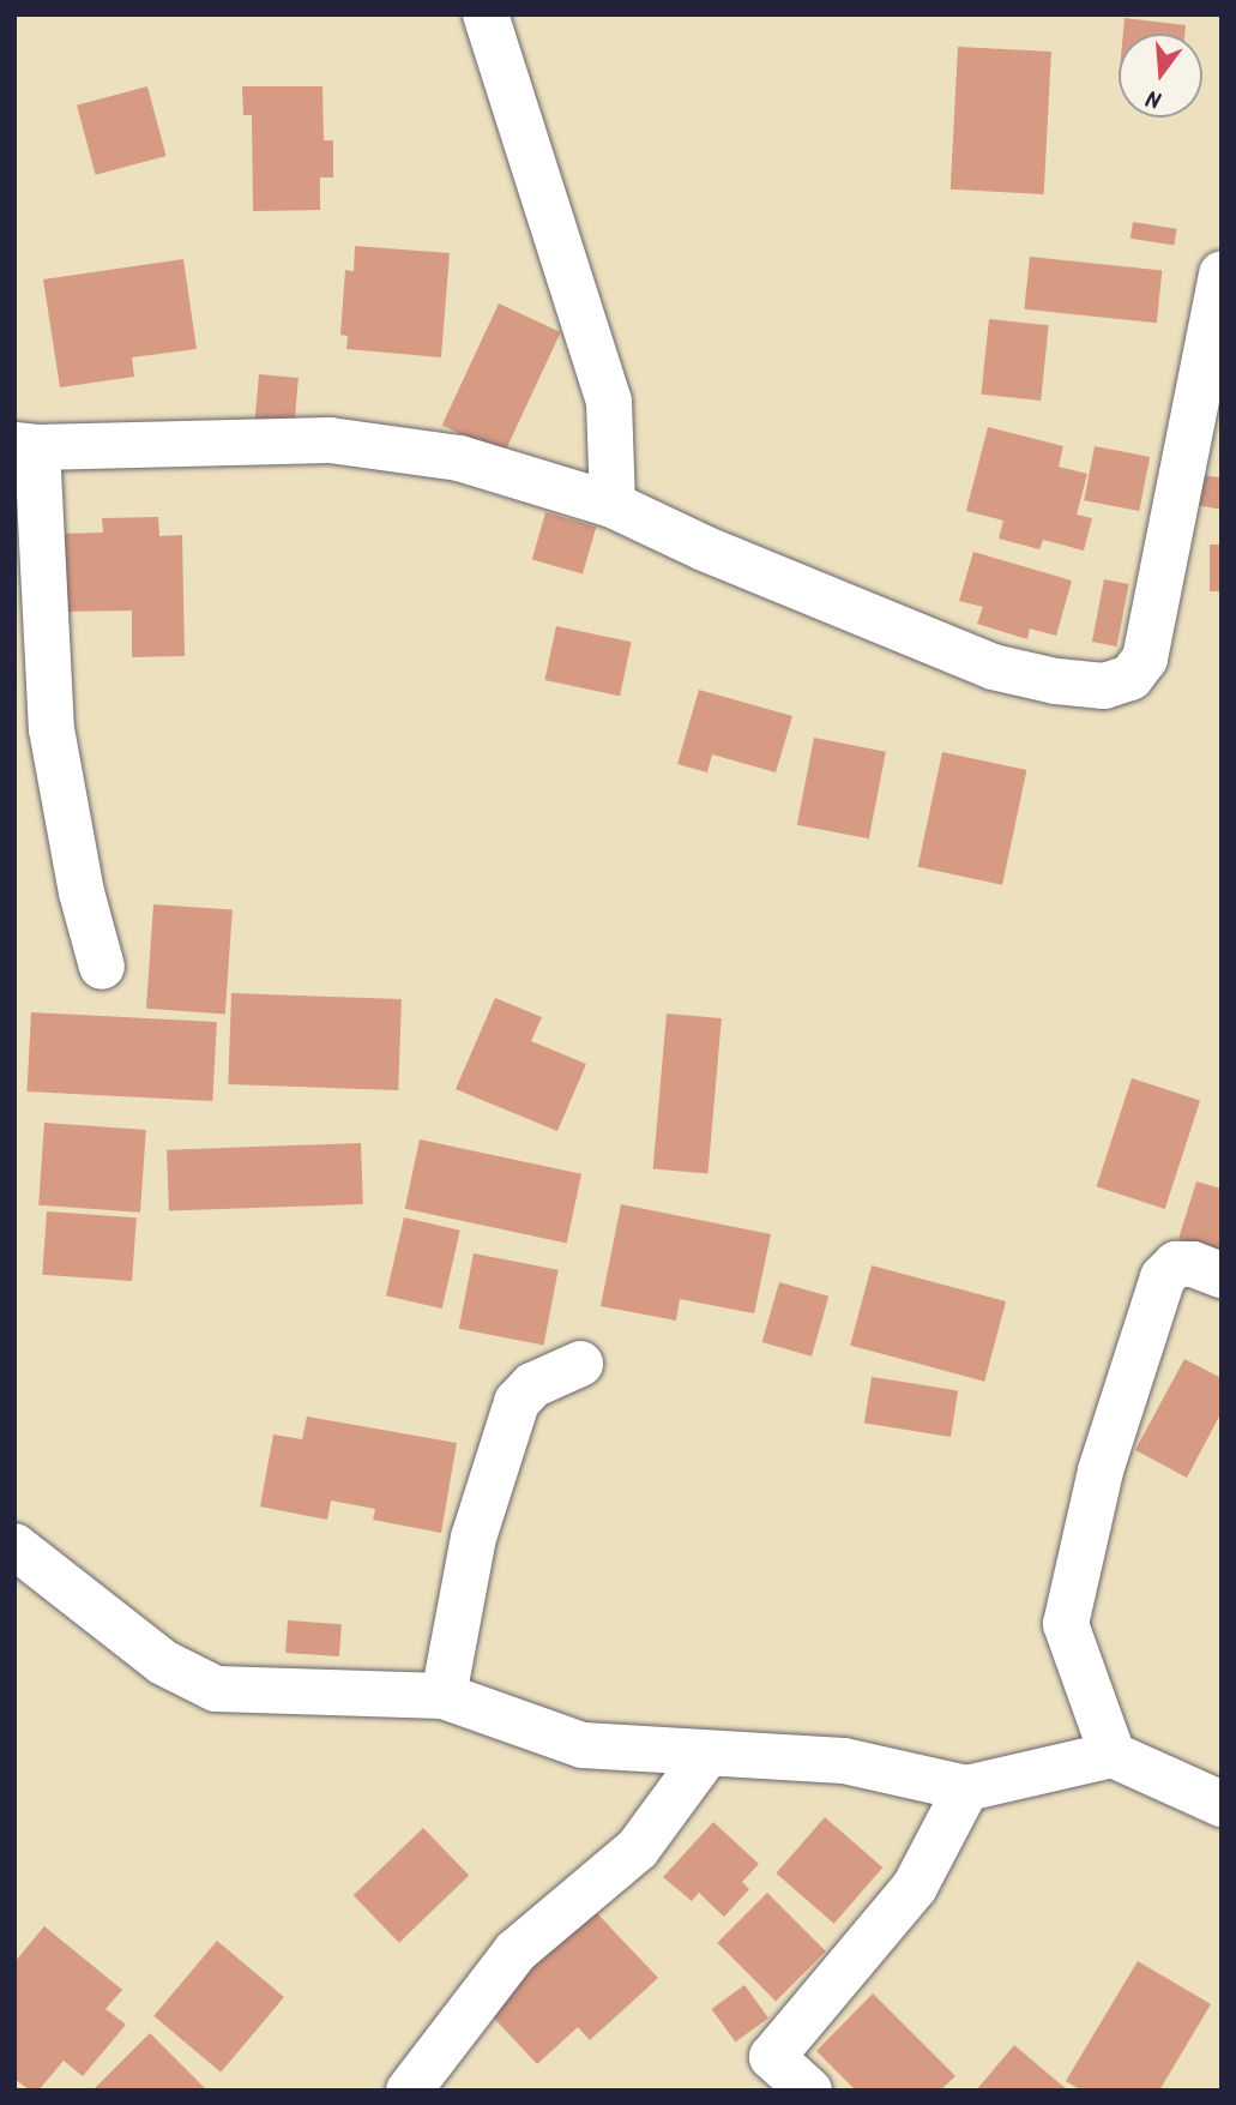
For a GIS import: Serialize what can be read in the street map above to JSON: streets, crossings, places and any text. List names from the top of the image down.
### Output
{
  "north": "bottom"
}
